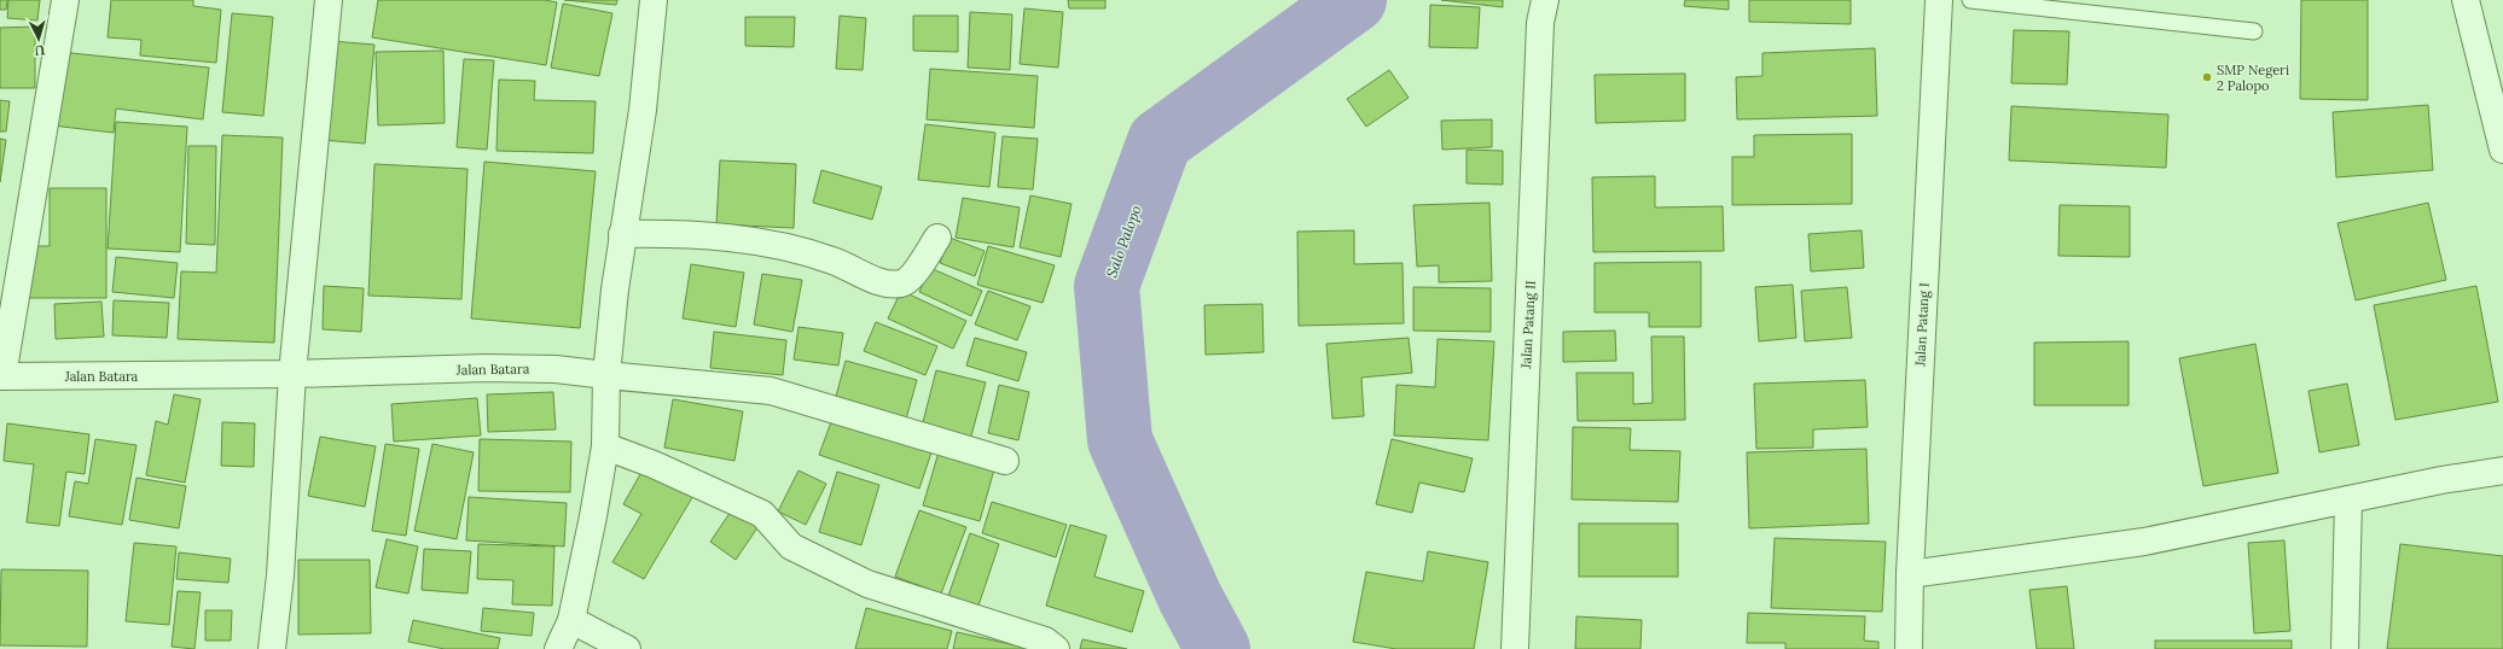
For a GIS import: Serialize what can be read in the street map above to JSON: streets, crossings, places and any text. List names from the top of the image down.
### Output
{
  "streets": {
    "street": ["Jalan Patang II", "Jalan Patang I", "Jalan Batara"]
  },
  "water": ["Salo Palopo"],
  "places": ["SMP Negeri 2 Palopo"],
  "north": "bottom"
}
